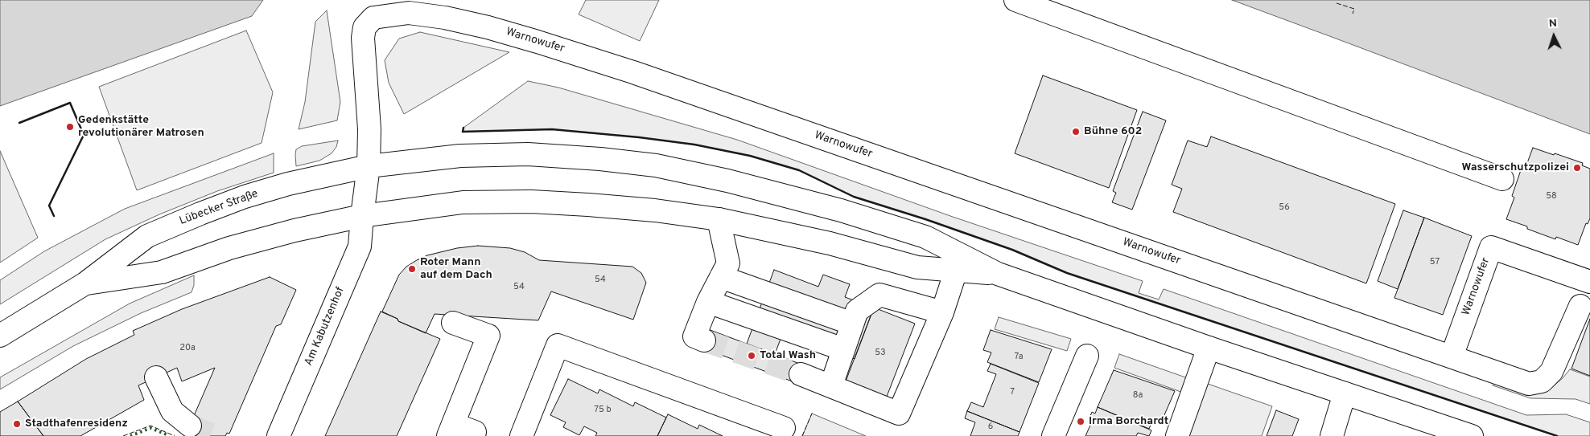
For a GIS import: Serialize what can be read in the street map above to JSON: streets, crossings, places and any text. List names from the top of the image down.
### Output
{
  "streets": {
    "main road": ["Warnowufer", "Lübecker Straße", "Am Kabutzenhof"]
  },
  "crossings": [
    ["Warnowufer", "Lübecker Straße"],
    ["Warnowufer", "Am Kabutzenhof"],
    ["Lübecker Straße", "Am Kabutzenhof"]
  ],
  "places": [
    "Gedenkstätte revolutionärer Matrosen",
    "Bühne 602",
    "Wasserschutzpolizei",
    "Roter Mann auf dem Dach",
    "Total Wash",
    "Irma Borchardt",
    "Stadthafenresidenz"
  ],
  "house_numbers": [
    "58",
    "56",
    "57",
    "54",
    "54",
    "20a",
    "53",
    "7a",
    "7",
    "8a",
    "75 b",
    "6"
  ],
  "north": "top"
}
